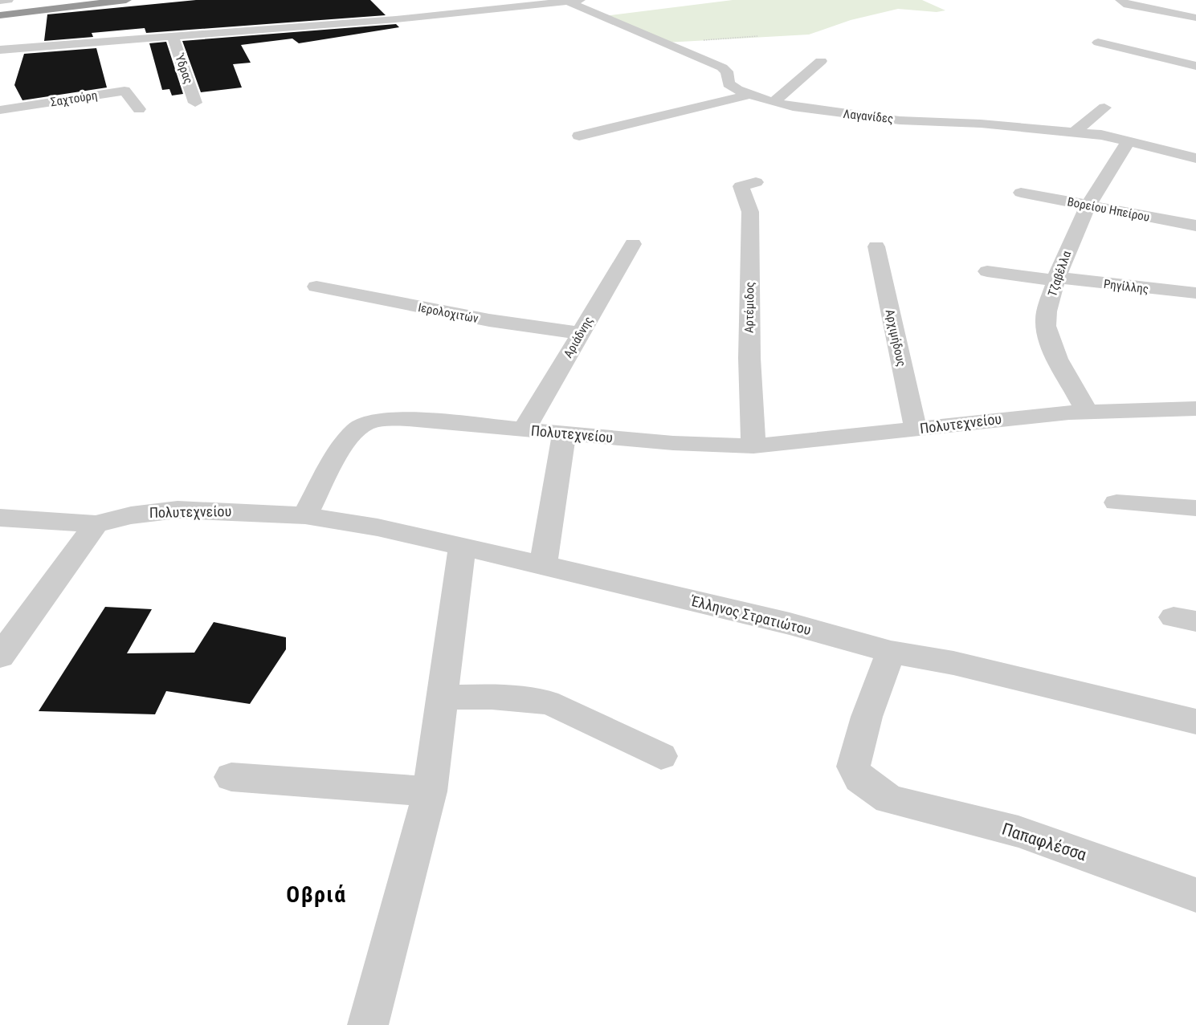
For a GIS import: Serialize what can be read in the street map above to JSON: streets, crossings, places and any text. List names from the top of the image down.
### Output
{
  "streets": {
    "street": [
      "Ύδρας",
      "Σαχτούρη",
      "Λαγανίδες",
      "Βορείου Ηπείρου",
      "Τζαβέλλα",
      "Ρηγίλλης",
      "Αρτέμιδος",
      "Ιερολοχιτών",
      "Αριάδνης",
      "Αρχιμήδους",
      "Πολυτεχνείου",
      "Έλληνος Στρατιώτου",
      "Παπαφλέσσα"
    ]
  },
  "crossings": [
    ["Λαγανίδες", "Τζαβέλλα"],
    ["Βορείου Ηπείρου", "Τζαβέλλα"],
    ["Τζαβέλλα", "Ρηγίλλης"],
    ["Τζαβέλλα", "Πολυτεχνείου"],
    ["Αρτέμιδος", "Πολυτεχνείου"],
    ["Ιερολοχιτών", "Αριάδνης"],
    ["Αριάδνης", "Πολυτεχνείου"],
    ["Αρχιμήδους", "Πολυτεχνείου"],
    ["Πολυτεχνείου", "Έλληνος Στρατιώτου"],
    ["Έλληνος Στρατιώτου", "Παπαφλέσσα"]
  ],
  "districts": ["Οβριά"]
}
